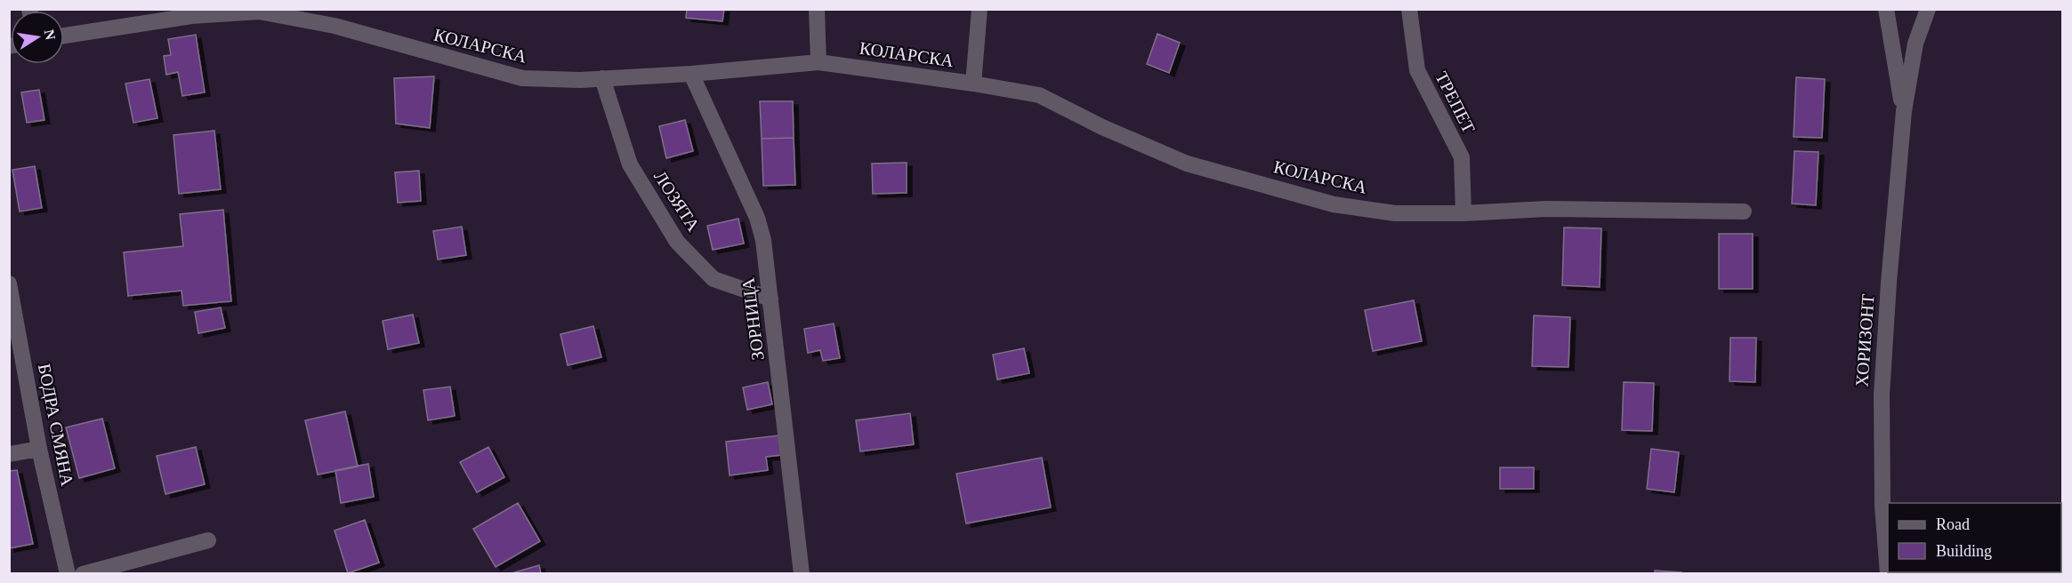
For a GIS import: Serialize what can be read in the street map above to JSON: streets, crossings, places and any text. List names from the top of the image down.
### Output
{
  "streets": {
    "street": [
      "КОЛАРСКА",
      "ТРЕПЕТ",
      "ЛОЗЯТА",
      "ЗОРНИЦА",
      "ХОРИЗОНТ",
      "БОДРА СМЯНА"
    ]
  },
  "crossings": [
    ["КОЛАРСКА", "ТРЕПЕТ"],
    ["КОЛАРСКА", "ЛОЗЯТА"],
    ["КОЛАРСКА", "ЗОРНИЦА"],
    ["ЛОЗЯТА", "ЗОРНИЦА"]
  ],
  "legend": ["Road", "Building"],
  "north": "right"
}
